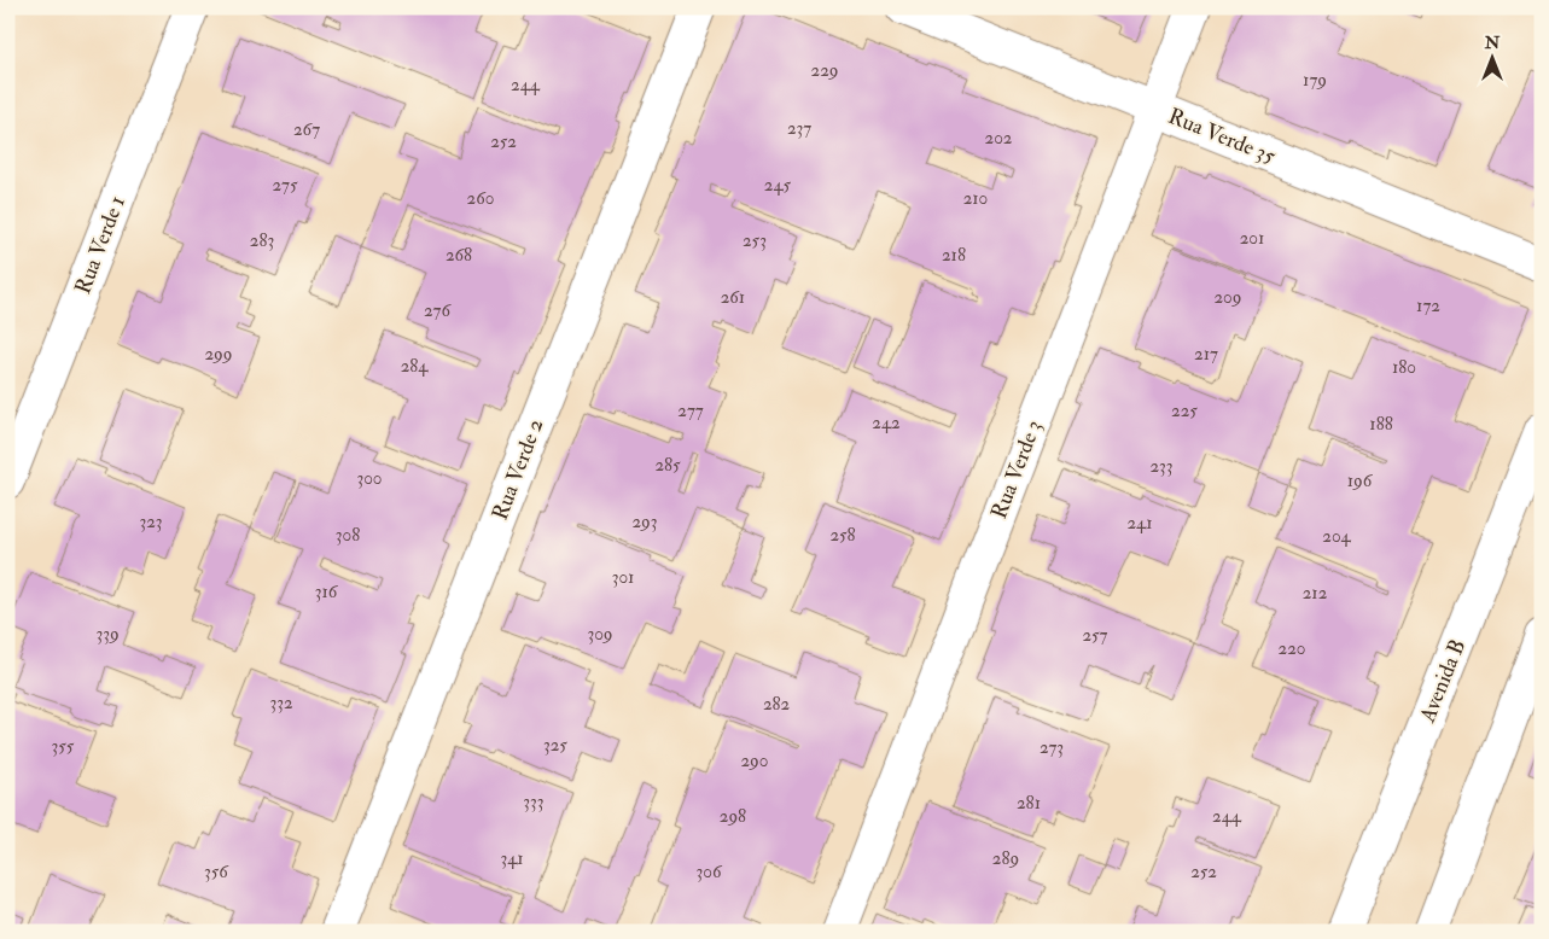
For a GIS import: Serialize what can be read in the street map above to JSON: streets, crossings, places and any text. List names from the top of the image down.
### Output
{
  "streets": {
    "street": [
      "Rua Verde 35",
      "Rua Verde 1",
      "Rua Verde 2",
      "Rua Verde 3",
      "Avenida B"
    ]
  },
  "crossings": [
    ["Rua Verde 35", "Rua Verde 3"]
  ],
  "house_numbers": [
    "229",
    "179",
    "244",
    "237",
    "267",
    "202",
    "252",
    "275",
    "245",
    "260",
    "210",
    "201",
    "283",
    "253",
    "268",
    "218",
    "261",
    "209",
    "172",
    "276",
    "299",
    "217",
    "284",
    "180",
    "277",
    "225",
    "242",
    "188",
    "285",
    "233",
    "300",
    "196",
    "323",
    "293",
    "241",
    "308",
    "258",
    "204",
    "301",
    "316",
    "212",
    "339",
    "309",
    "257",
    "220",
    "332",
    "282",
    "325",
    "355",
    "273",
    "290",
    "333",
    "281",
    "298",
    "244",
    "341",
    "289",
    "356",
    "306",
    "252"
  ],
  "north": "top"
}
